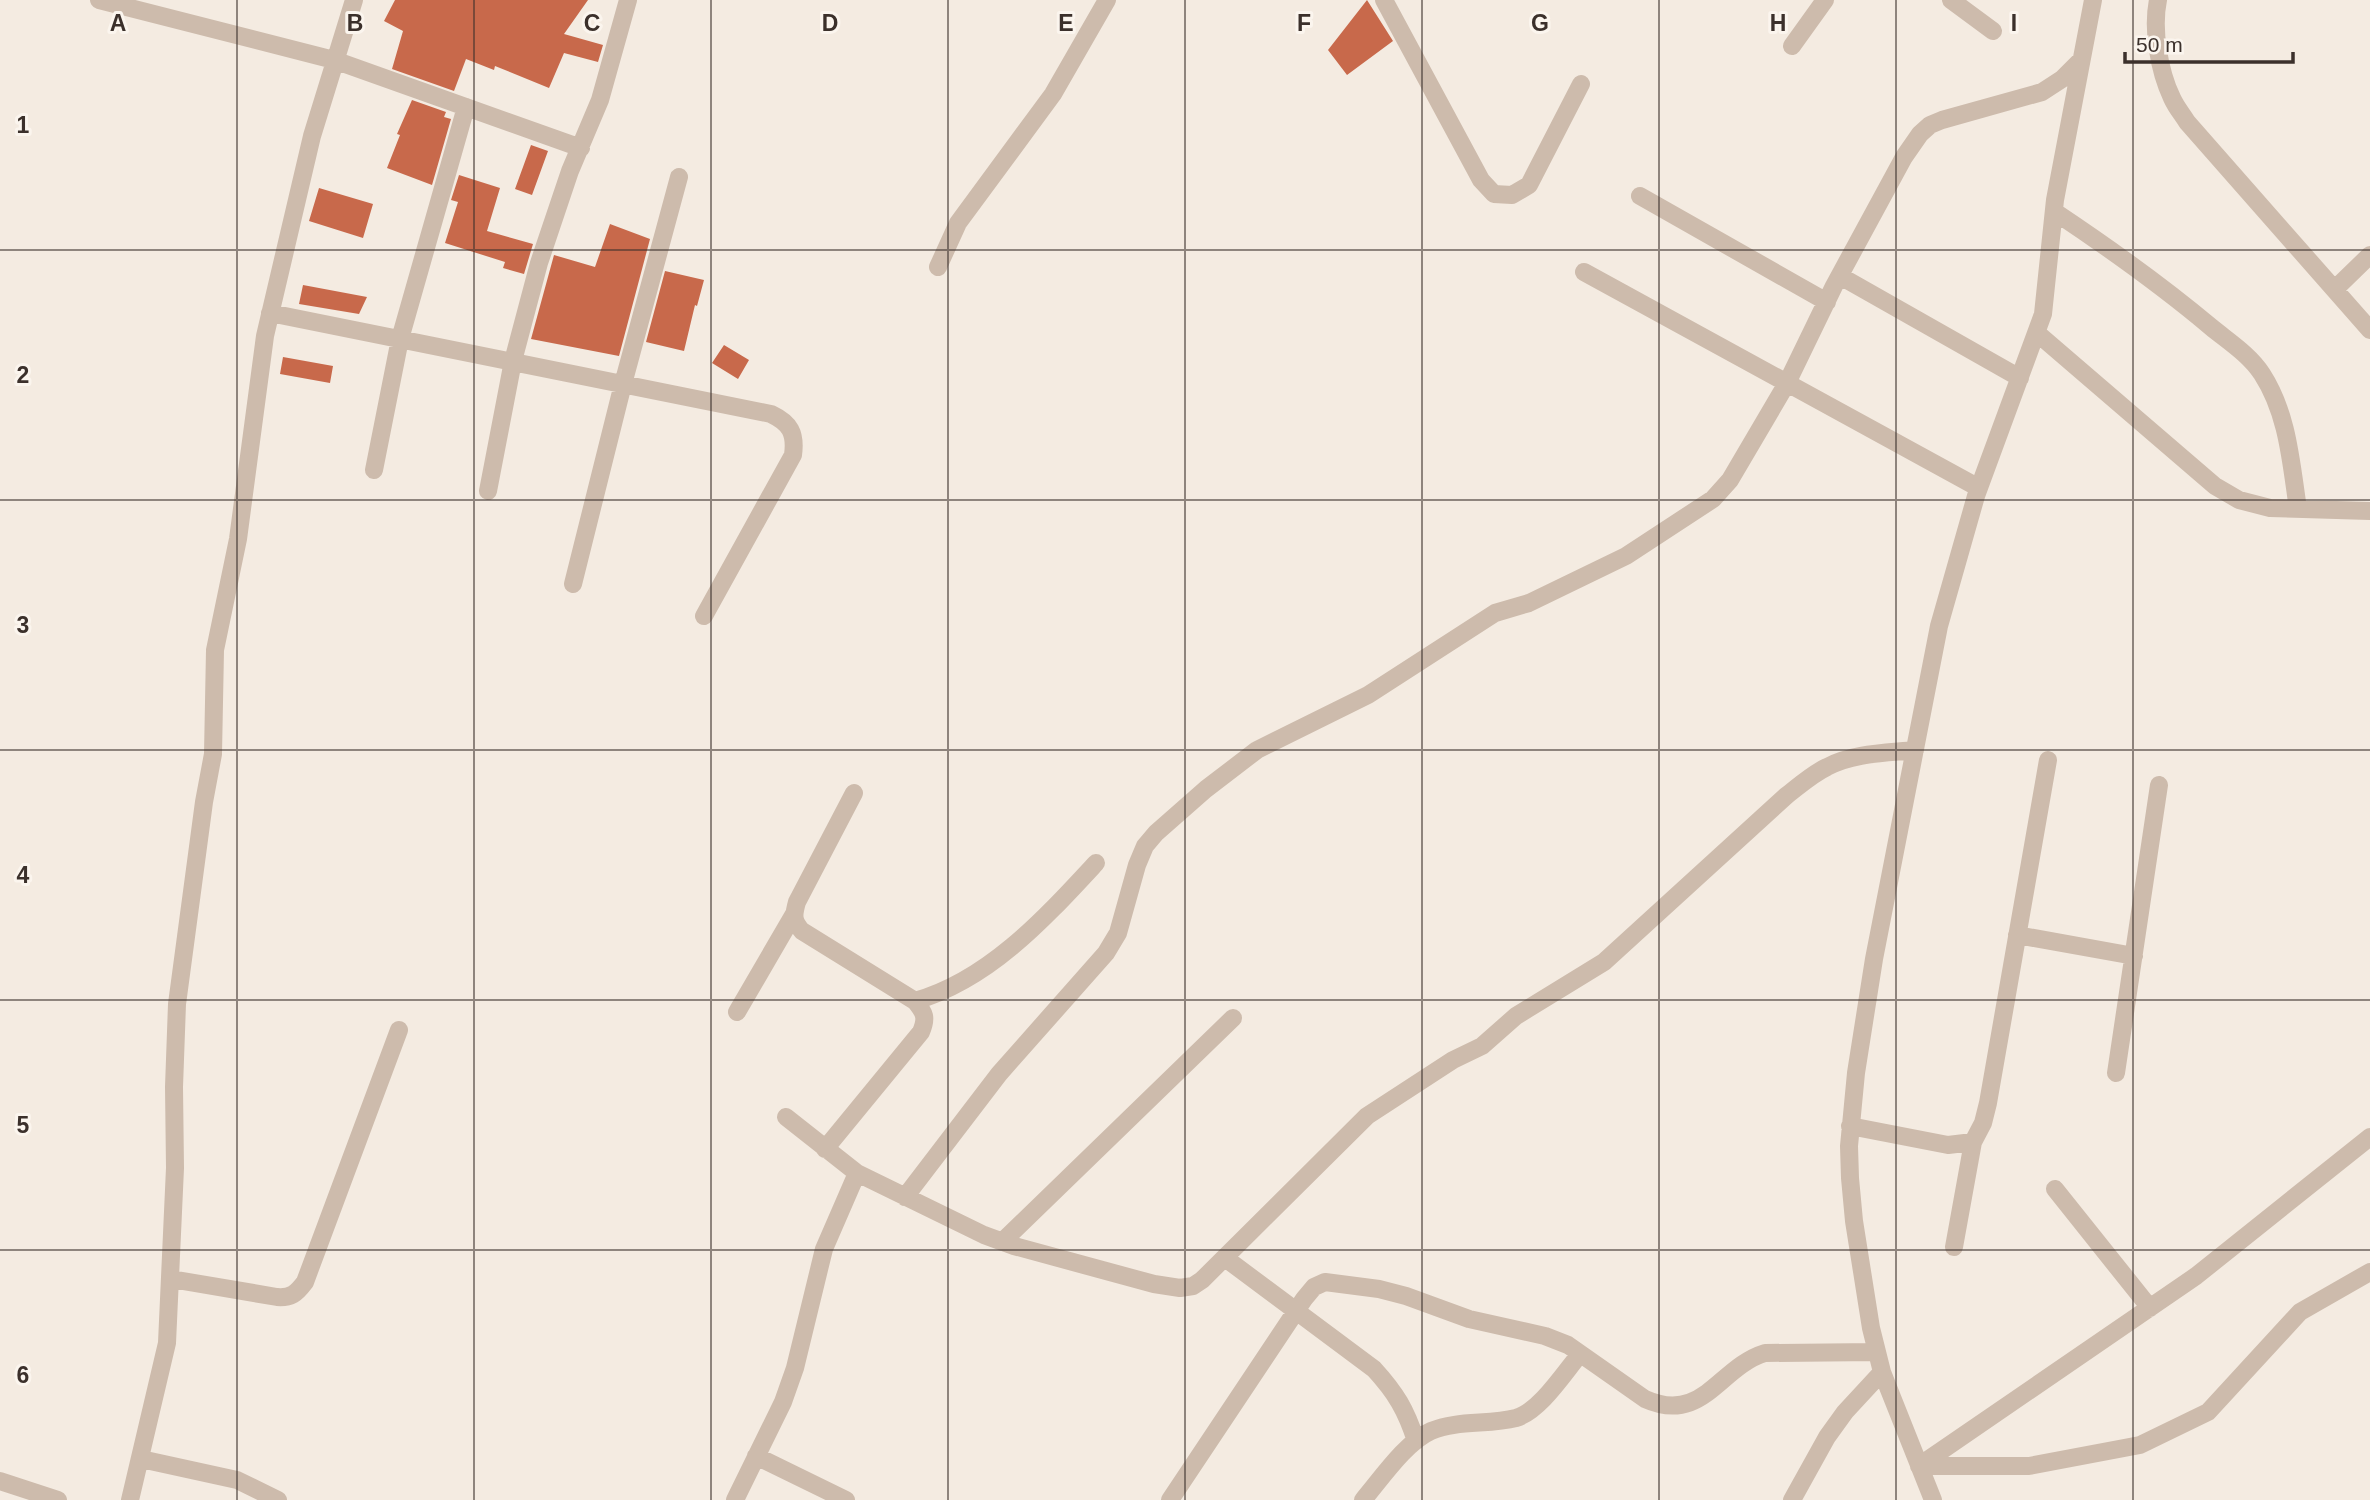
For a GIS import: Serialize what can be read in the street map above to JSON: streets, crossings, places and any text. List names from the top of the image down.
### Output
{
  "scale_bar": "50 m",
  "grid": {
    "columns": [
      "A",
      "B",
      "C",
      "D",
      "E",
      "F",
      "G",
      "H",
      "I"
    ],
    "rows": [
      "1",
      "2",
      "3",
      "4",
      "5",
      "6"
    ]
  }
}
